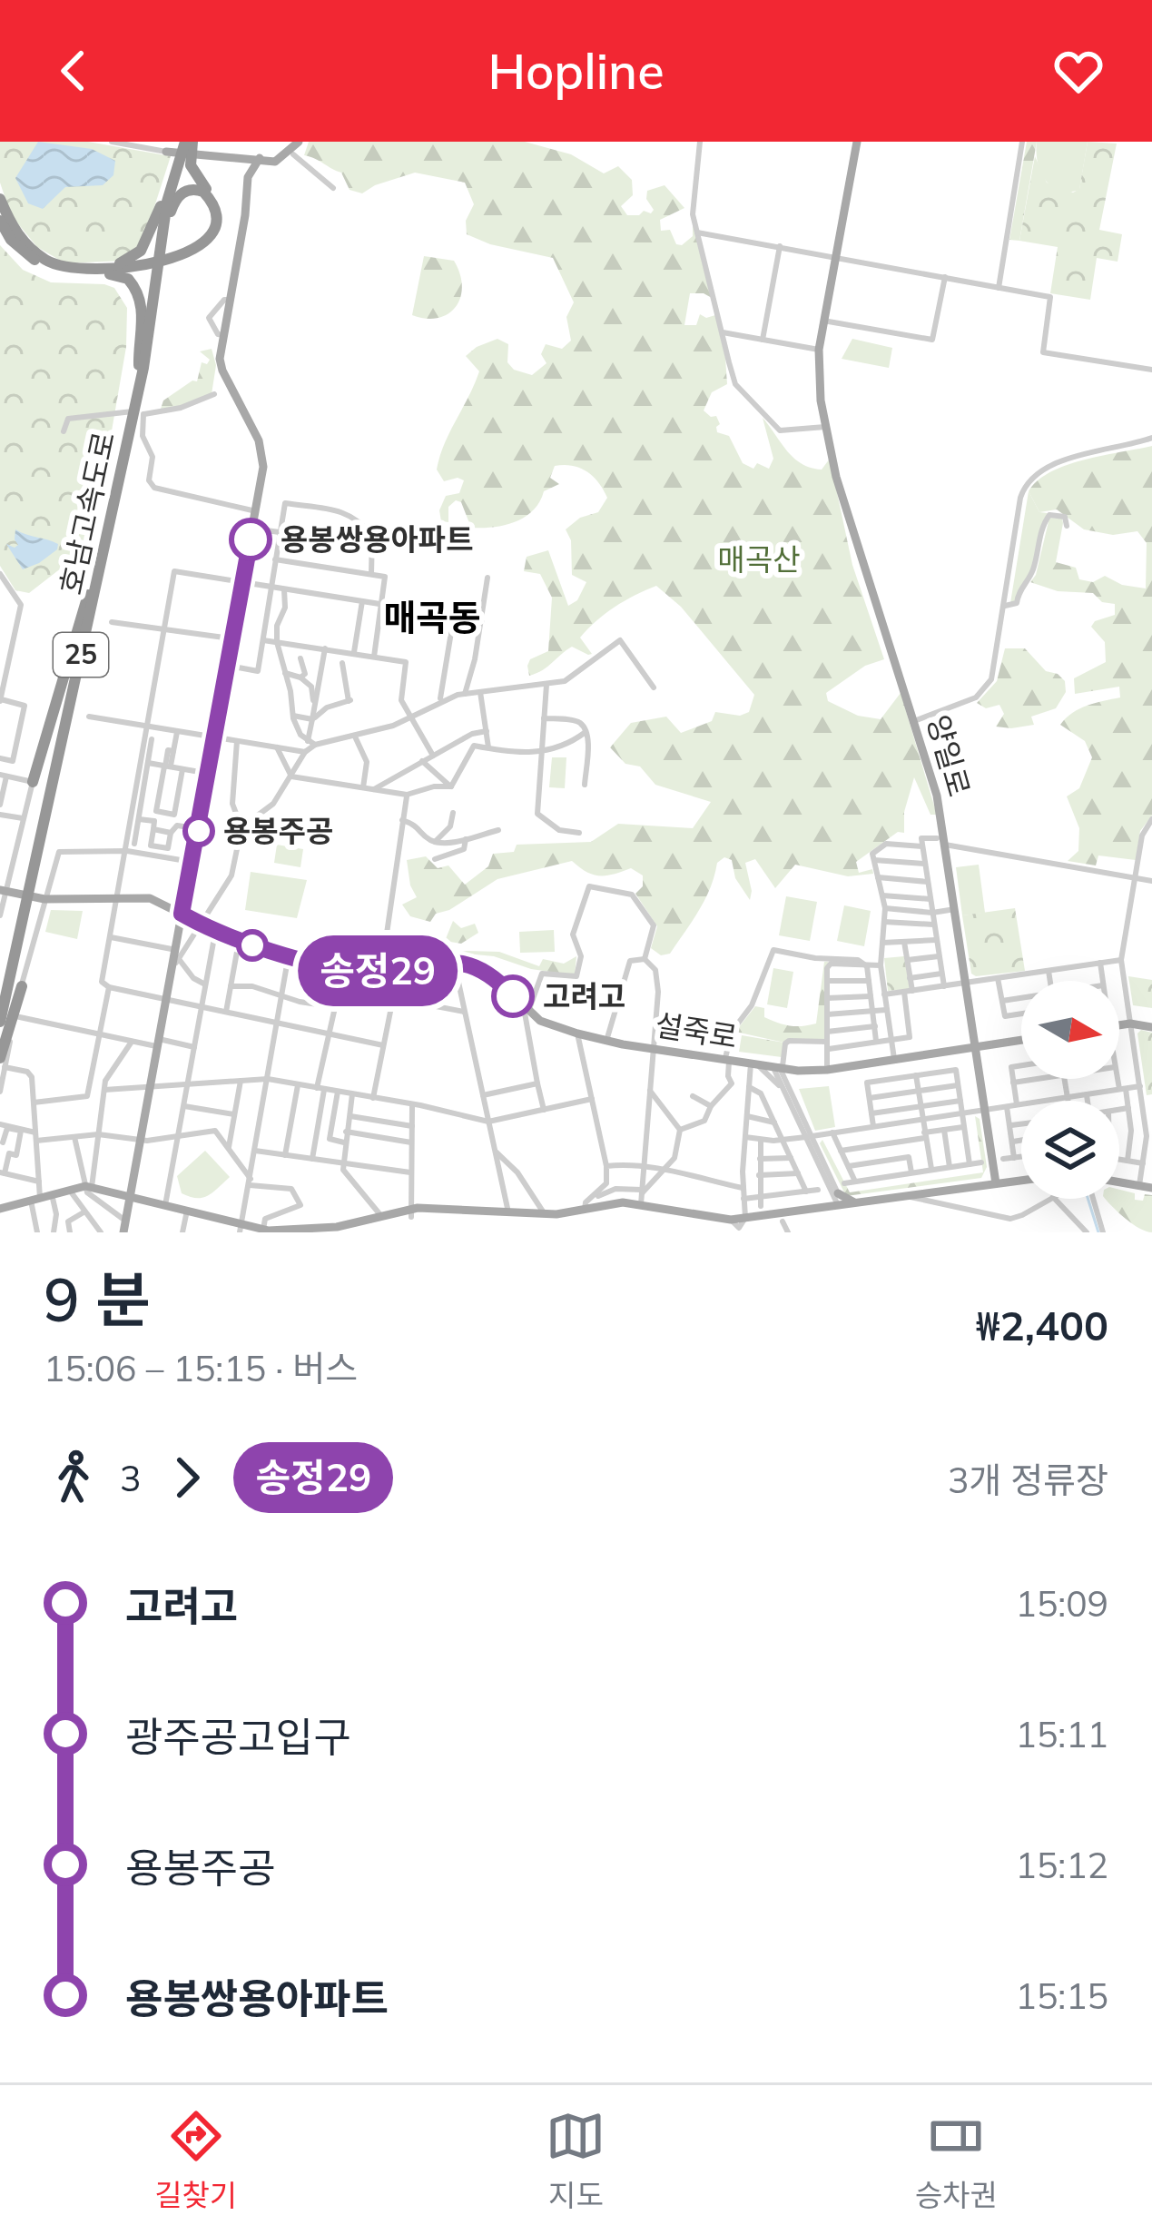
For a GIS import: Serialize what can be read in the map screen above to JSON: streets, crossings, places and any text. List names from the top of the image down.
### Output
{
  "streets": {
    "highway": ["호남고속도로", "25"],
    "main road": ["양일로", "설죽로"]
  },
  "crossings": [
    ["양일로", "설죽로"]
  ],
  "districts": ["매곡동"],
  "parks": ["매곡산"],
  "places": ["용봉쌍용아파트", "용봉주공", "고려고"],
  "lines": ["bus line 송정29"],
  "north": "right",
  "page": {
    "header": "Hopline",
    "on_map": "송정29",
    "heading": ["9 분", "15:06 – 15:15 · 버스", "₩2,400"],
    "legs": ["3", "송정29", "3개 정류장"],
    "list": [
      {
        "name": "고려고",
        "value": "15:09"
      },
      {
        "name": "광주공고입구",
        "value": "15:11"
      },
      {
        "name": "용봉주공",
        "value": "15:12"
      },
      {
        "name": "용봉쌍용아파트",
        "value": "15:15"
      }
    ],
    "tabs": ["길찾기", "지도", "승차권"]
  }
}
